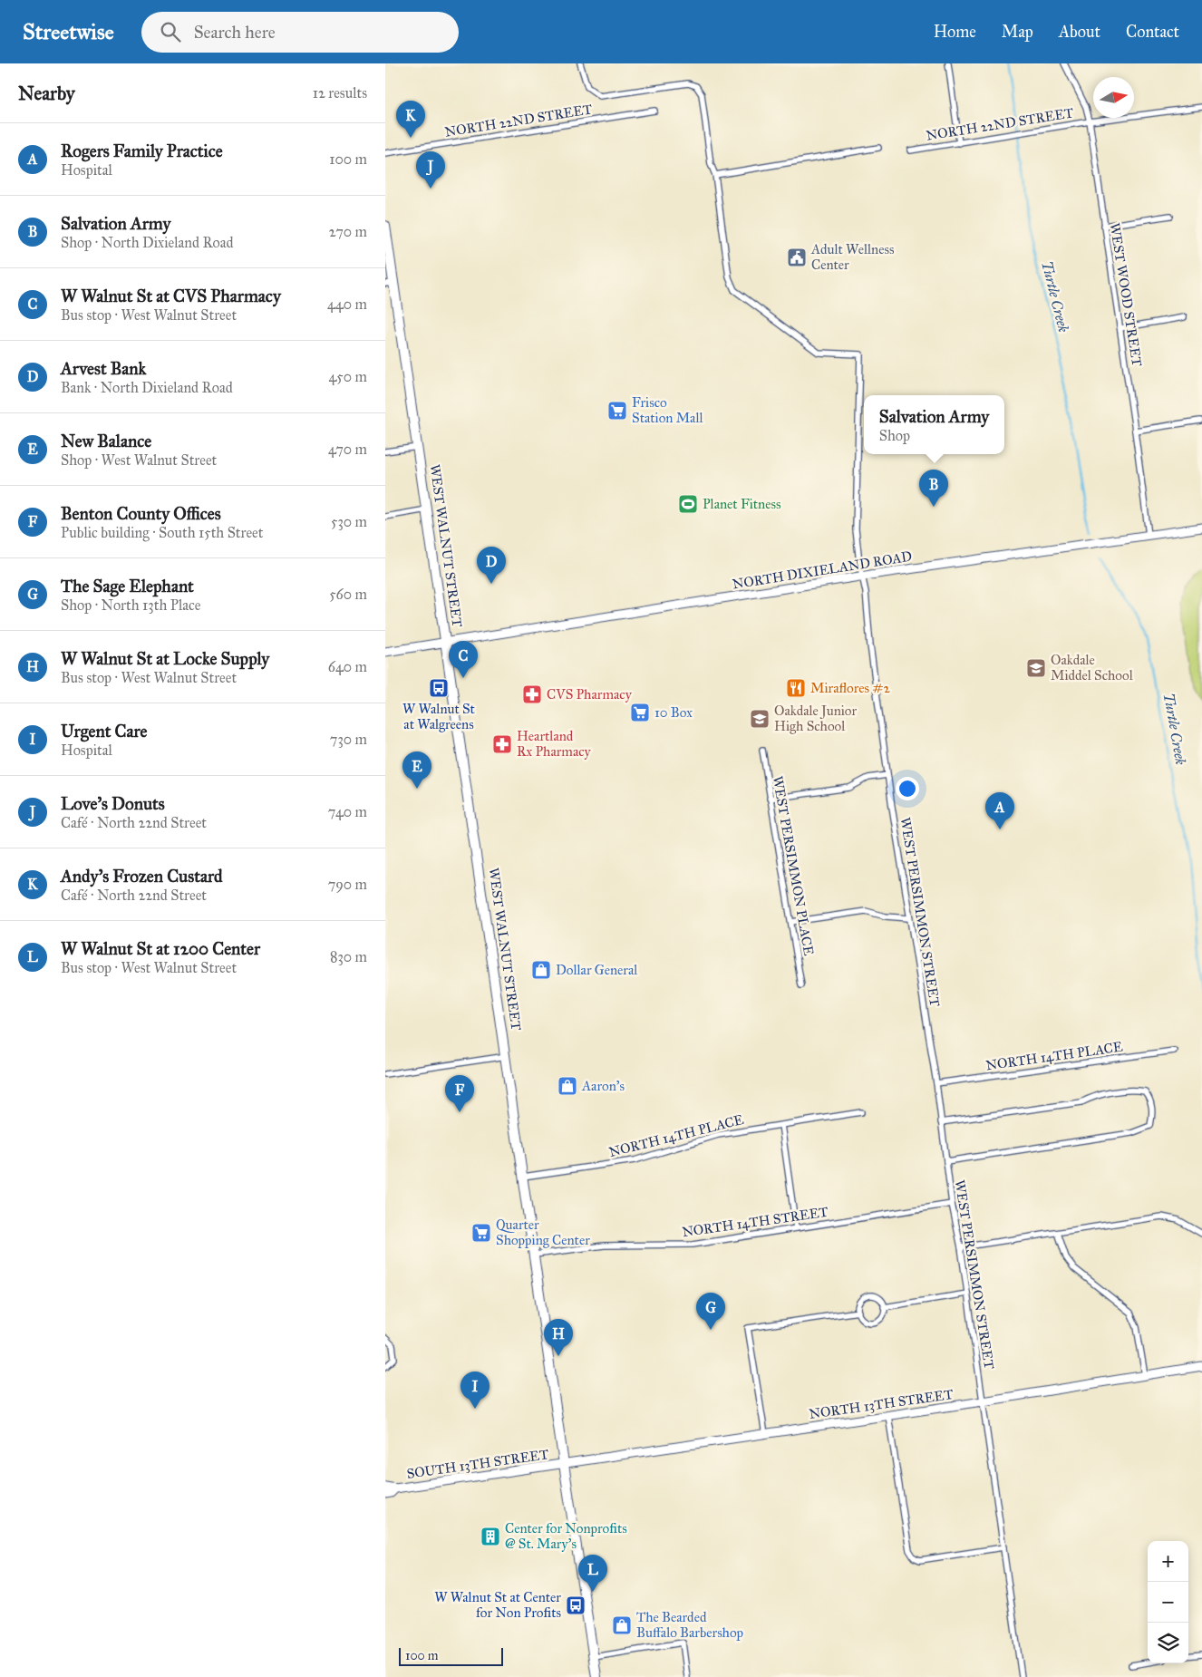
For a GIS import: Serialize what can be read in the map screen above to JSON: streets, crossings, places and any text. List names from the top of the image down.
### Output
{
  "streets": {
    "main road": [
      "WEST WALNUT STREET",
      "NORTH DIXIELAND ROAD",
      "NORTH 13TH STREET",
      "SOUTH 13TH STREET"
    ],
    "street": [
      "NORTH 22ND STREET",
      "WEST WOOD STREET",
      "WEST PERSIMMON PLACE",
      "WEST PERSIMMON STREET",
      "NORTH 14TH PLACE",
      "NORTH 14TH STREET"
    ]
  },
  "crossings": [
    ["NORTH 22ND STREET", "WEST WOOD STREET"],
    ["NORTH 22ND STREET", "WEST PERSIMMON STREET"],
    ["WEST WOOD STREET", "NORTH DIXIELAND ROAD"],
    ["WEST WALNUT STREET", "NORTH DIXIELAND ROAD"],
    ["WEST WALNUT STREET", "NORTH 14TH PLACE"],
    ["WEST WALNUT STREET", "NORTH 14TH STREET"],
    ["WEST WALNUT STREET", "NORTH 13TH STREET"],
    ["WEST WALNUT STREET", "SOUTH 13TH STREET"],
    ["NORTH DIXIELAND ROAD", "WEST PERSIMMON STREET"],
    ["WEST PERSIMMON STREET", "NORTH 14TH PLACE"],
    ["WEST PERSIMMON STREET", "NORTH 14TH STREET"],
    ["WEST PERSIMMON STREET", "NORTH 13TH STREET"],
    ["NORTH 13TH STREET", "SOUTH 13TH STREET"]
  ],
  "water": ["Turtle Creek"],
  "places": {
    "public building": ["Adult Wellness Center"],
    "supermarket": ["Frisco Station Mall", "10 Box", "Quarter Shopping Center"],
    "sports": ["Planet Fitness"],
    "school or university": ["Oakdale Middel School", "Oakdale Junior High School"],
    "bus stop": ["W Walnut St at Walgreens", "W Walnut St at Center for Non Profits"],
    "restaurant": ["Miraflores #2"],
    "pharmacy": ["CVS Pharmacy", "Heartland Rx Pharmacy"],
    "shop": ["Dollar General", "Aaron's", "The Bearded Buffalo Barbershop"],
    "building": ["Center for Nonprofits @ St. Mary's"]
  },
  "scale_bar": "100 m",
  "north": "right",
  "page": {
    "header": "Streetwise",
    "search": "Search here",
    "nav": [
      "Home",
      "Map",
      "About",
      "Contact"
    ],
    "heading": ["Nearby", "12 results"],
    "pins": [
      "K",
      "J",
      "B",
      "D",
      "C",
      "E",
      "A",
      "F",
      "G",
      "H",
      "I",
      "L"
    ],
    "list": [
      {
        "mark": "A",
        "name": "Rogers Family Practice",
        "note": "Hospital",
        "value": "100 m"
      },
      {
        "mark": "B",
        "name": "Salvation Army",
        "note": "Shop · North Dixieland Road",
        "value": "270 m"
      },
      {
        "mark": "C",
        "name": "W Walnut St at CVS Pharmacy",
        "note": "Bus stop · West Walnut Street",
        "value": "440 m"
      },
      {
        "mark": "D",
        "name": "Arvest Bank",
        "note": "Bank · North Dixieland Road",
        "value": "450 m"
      },
      {
        "mark": "E",
        "name": "New Balance",
        "note": "Shop · West Walnut Street",
        "value": "470 m"
      },
      {
        "mark": "F",
        "name": "Benton County Offices",
        "note": "Public building · South 15th Street",
        "value": "530 m"
      },
      {
        "mark": "G",
        "name": "The Sage Elephant",
        "note": "Shop · North 13th Place",
        "value": "560 m"
      },
      {
        "mark": "H",
        "name": "W Walnut St at Locke Supply",
        "note": "Bus stop · West Walnut Street",
        "value": "640 m"
      },
      {
        "mark": "I",
        "name": "Urgent Care",
        "note": "Hospital",
        "value": "730 m"
      },
      {
        "mark": "J",
        "name": "Love's Donuts",
        "note": "Café · North 22nd Street",
        "value": "740 m"
      },
      {
        "mark": "K",
        "name": "Andy's Frozen Custard",
        "note": "Café · North 22nd Street",
        "value": "790 m"
      },
      {
        "mark": "L",
        "name": "W Walnut St at 1200 Center",
        "note": "Bus stop · West Walnut Street",
        "value": "830 m"
      }
    ],
    "popup": ["Salvation Army", "Shop"],
    "map_buttons": ["+", "−"],
    "scale": "100 m"
  }
}
